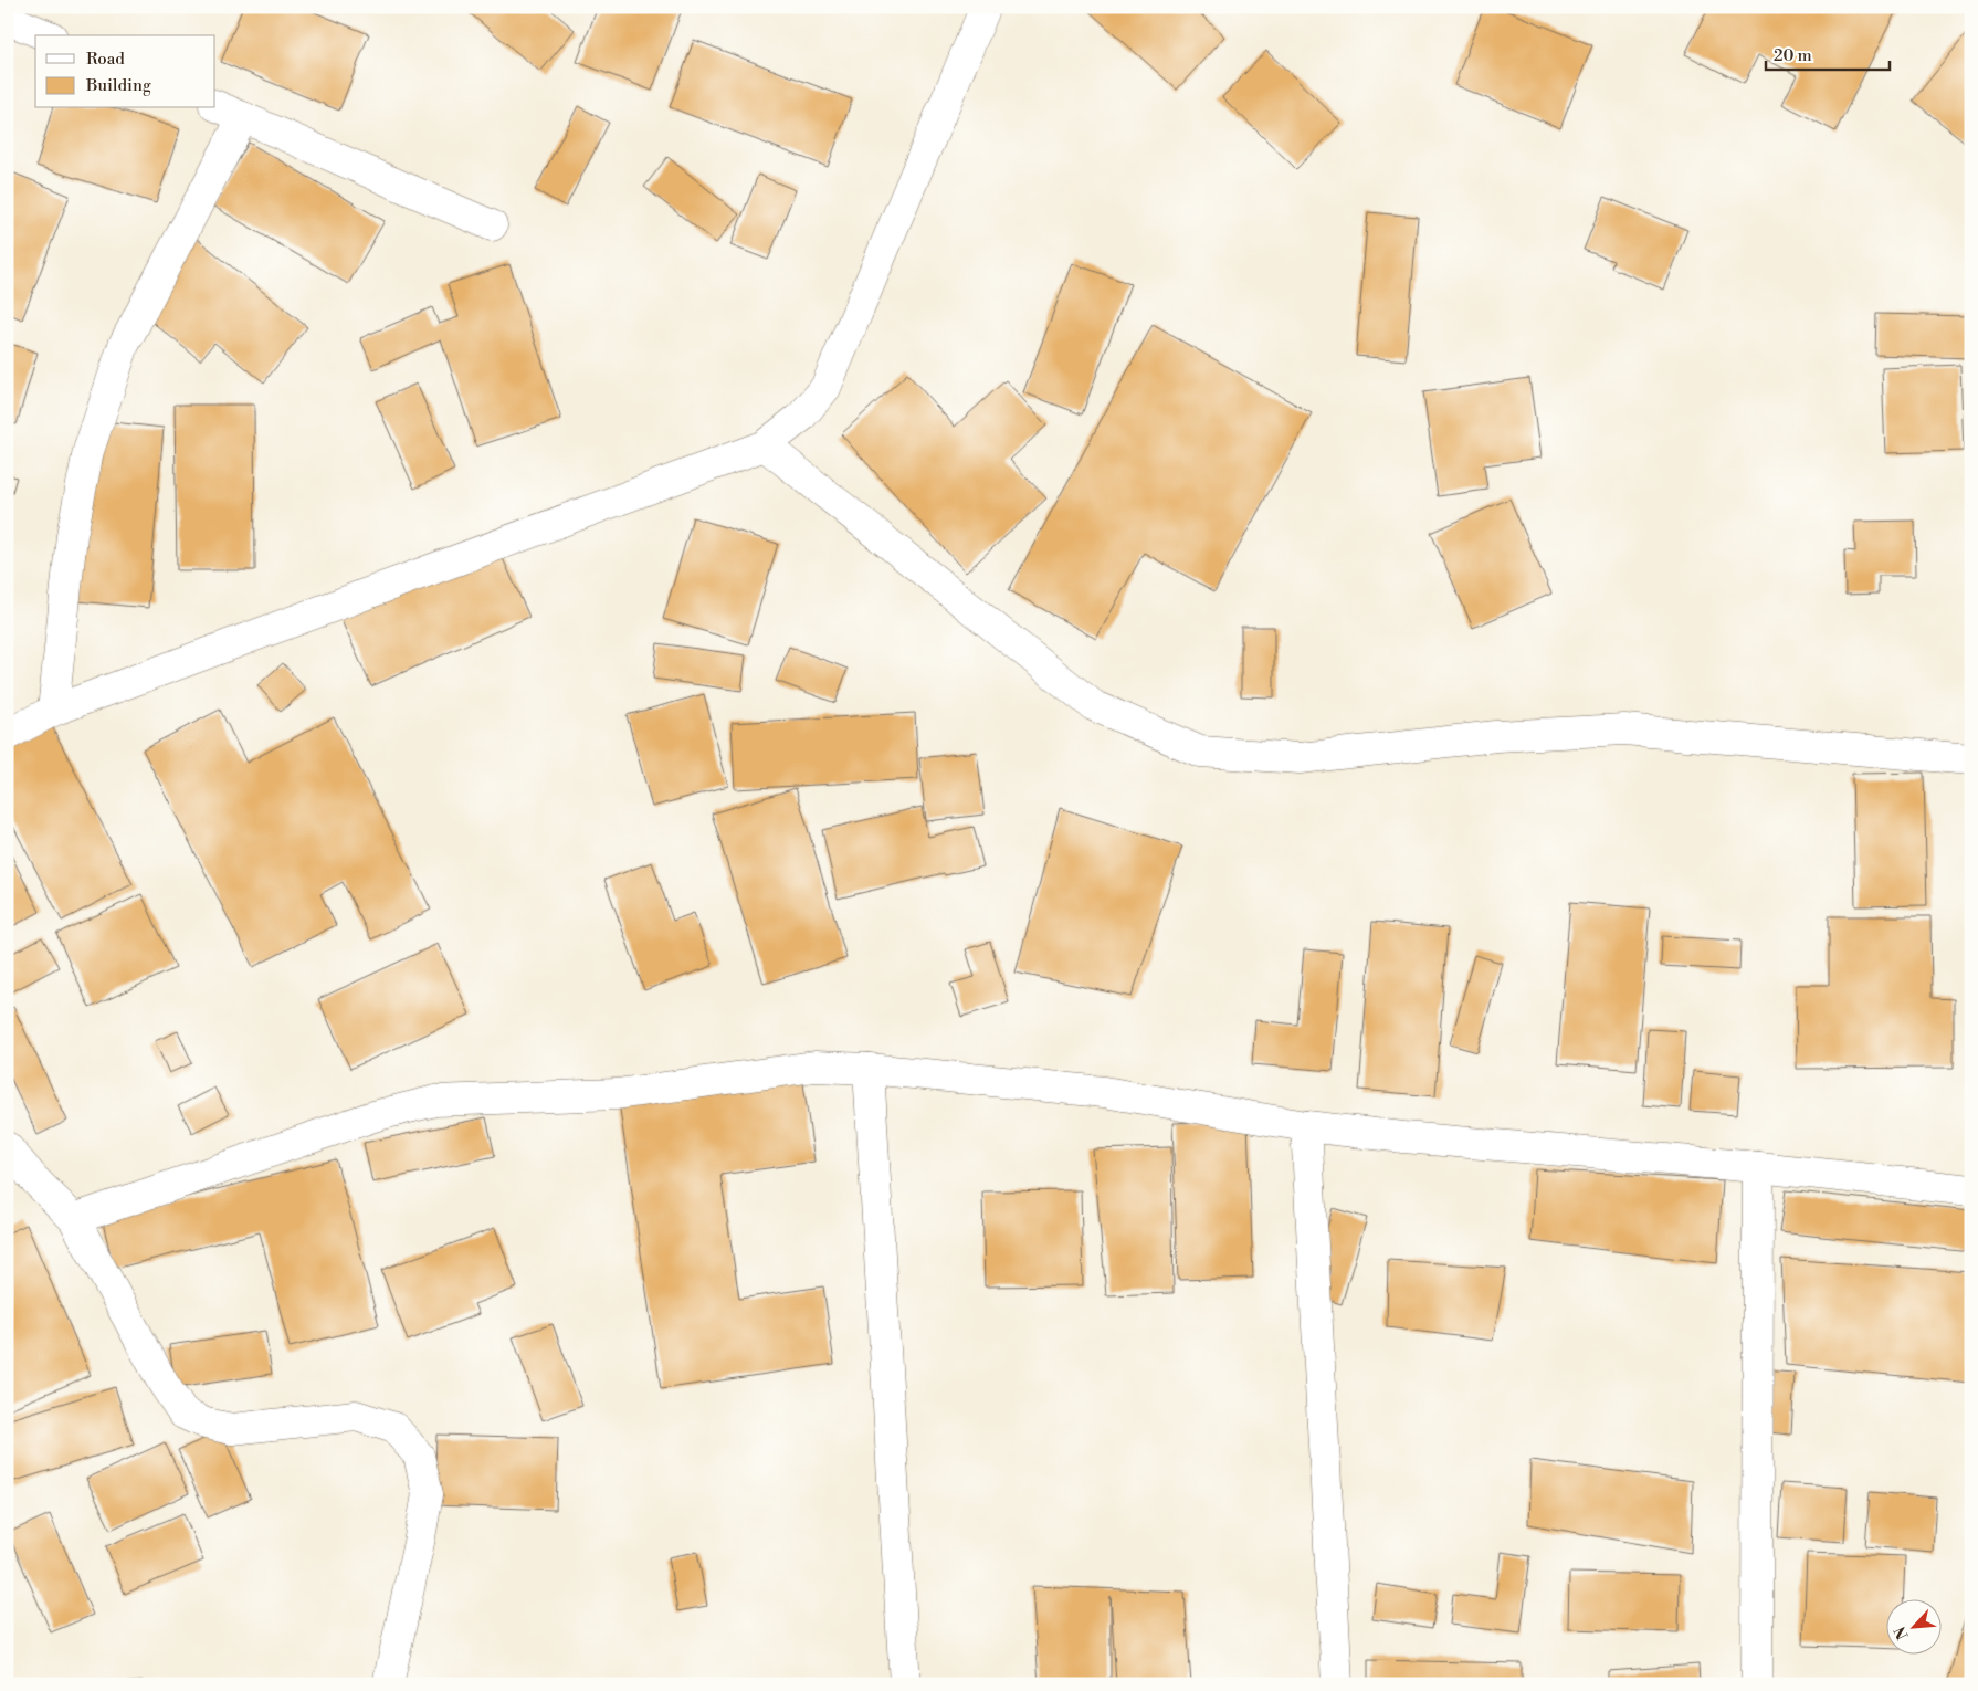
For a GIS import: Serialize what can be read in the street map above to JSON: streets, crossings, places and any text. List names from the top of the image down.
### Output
{
  "legend": ["Road", "Building"],
  "scale_bar": "20 m",
  "north": "bottom left"
}
